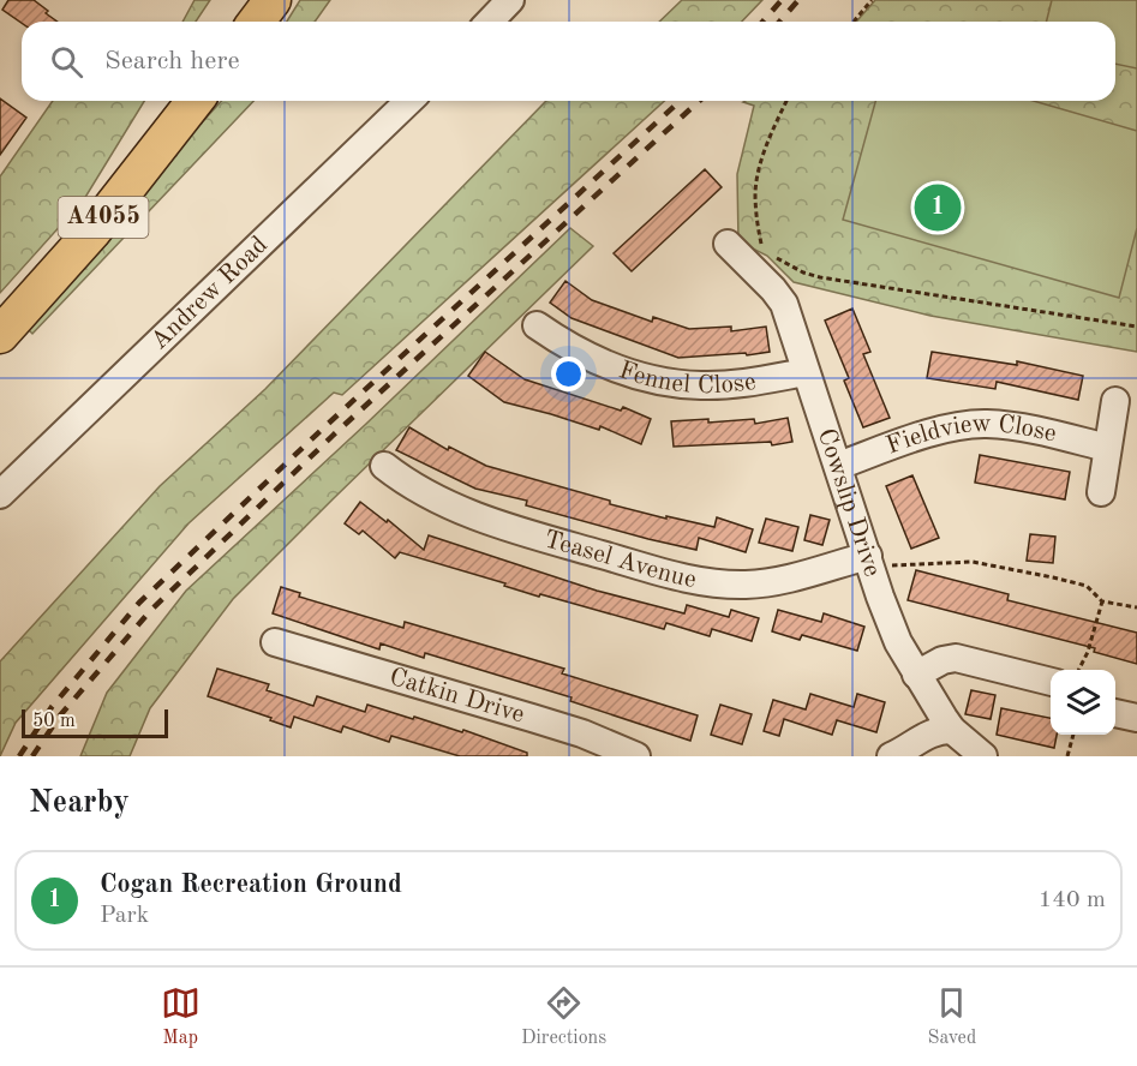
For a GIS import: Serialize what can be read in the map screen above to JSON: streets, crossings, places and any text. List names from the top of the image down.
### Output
{
  "streets": {
    "main road": ["A4055"],
    "street": [
      "Andrew Road",
      "Fennel Close",
      "Fieldview Close",
      "Cowslip Drive",
      "Teasel Avenue",
      "Catkin Drive"
    ]
  },
  "crossings": [
    ["Fennel Close", "Cowslip Drive"],
    ["Fieldview Close", "Cowslip Drive"],
    ["Cowslip Drive", "Teasel Avenue"]
  ],
  "scale_bar": "50 m",
  "page": {
    "search": "Search here",
    "pins": "1",
    "scale": "50 m",
    "heading": "Nearby",
    "list": [
      {
        "mark": "1",
        "name": "Cogan Recreation Ground",
        "note": "Park",
        "value": "140 m"
      }
    ],
    "nav": ["Map", "Directions", "Saved"]
  }
}
